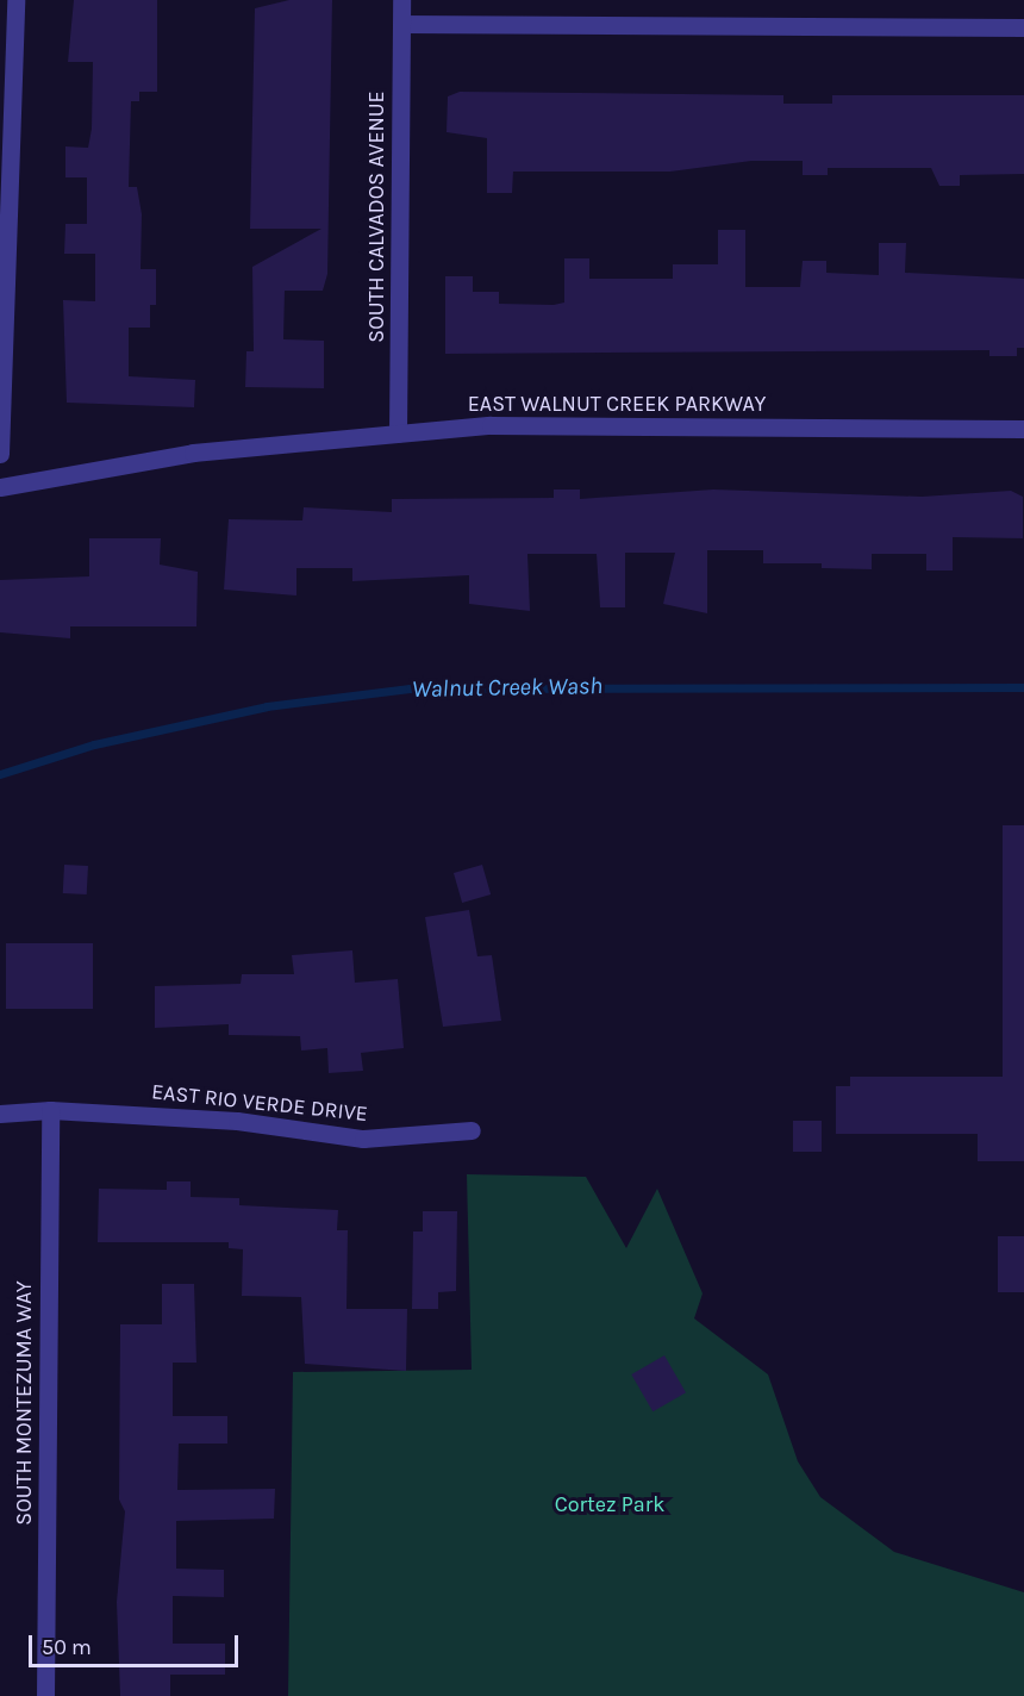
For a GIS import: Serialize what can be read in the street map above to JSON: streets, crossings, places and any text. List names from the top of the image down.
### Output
{
  "streets": {
    "street": [
      "SOUTH CALVADOS AVENUE",
      "EAST WALNUT CREEK PARKWAY",
      "EAST RIO VERDE DRIVE",
      "SOUTH MONTEZUMA WAY"
    ]
  },
  "crossings": [
    ["SOUTH CALVADOS AVENUE", "EAST WALNUT CREEK PARKWAY"],
    ["EAST RIO VERDE DRIVE", "SOUTH MONTEZUMA WAY"]
  ],
  "water": ["Walnut Creek Wash"],
  "parks": ["Cortez Park"],
  "scale_bar": "50 m"
}
